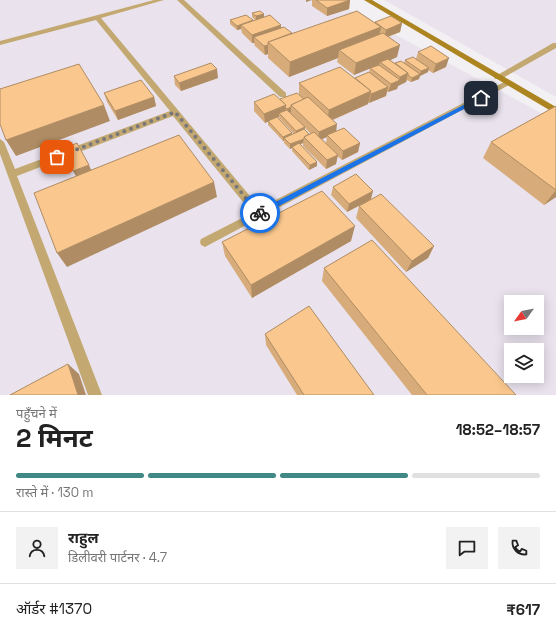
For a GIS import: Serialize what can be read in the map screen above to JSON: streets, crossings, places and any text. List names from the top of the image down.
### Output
{
  "north": "bottom left",
  "page": {
    "heading": ["2 मिनट", "पहुँचने में", "18:52–18:57"],
    "panel": [
      "राहुल",
      "डिलीवरी पार्टनर · 4.7",
      "ऑर्डर #1370",
      "₹617"
    ],
    "bar": "रास्ते में · 130 m"
  }
}
